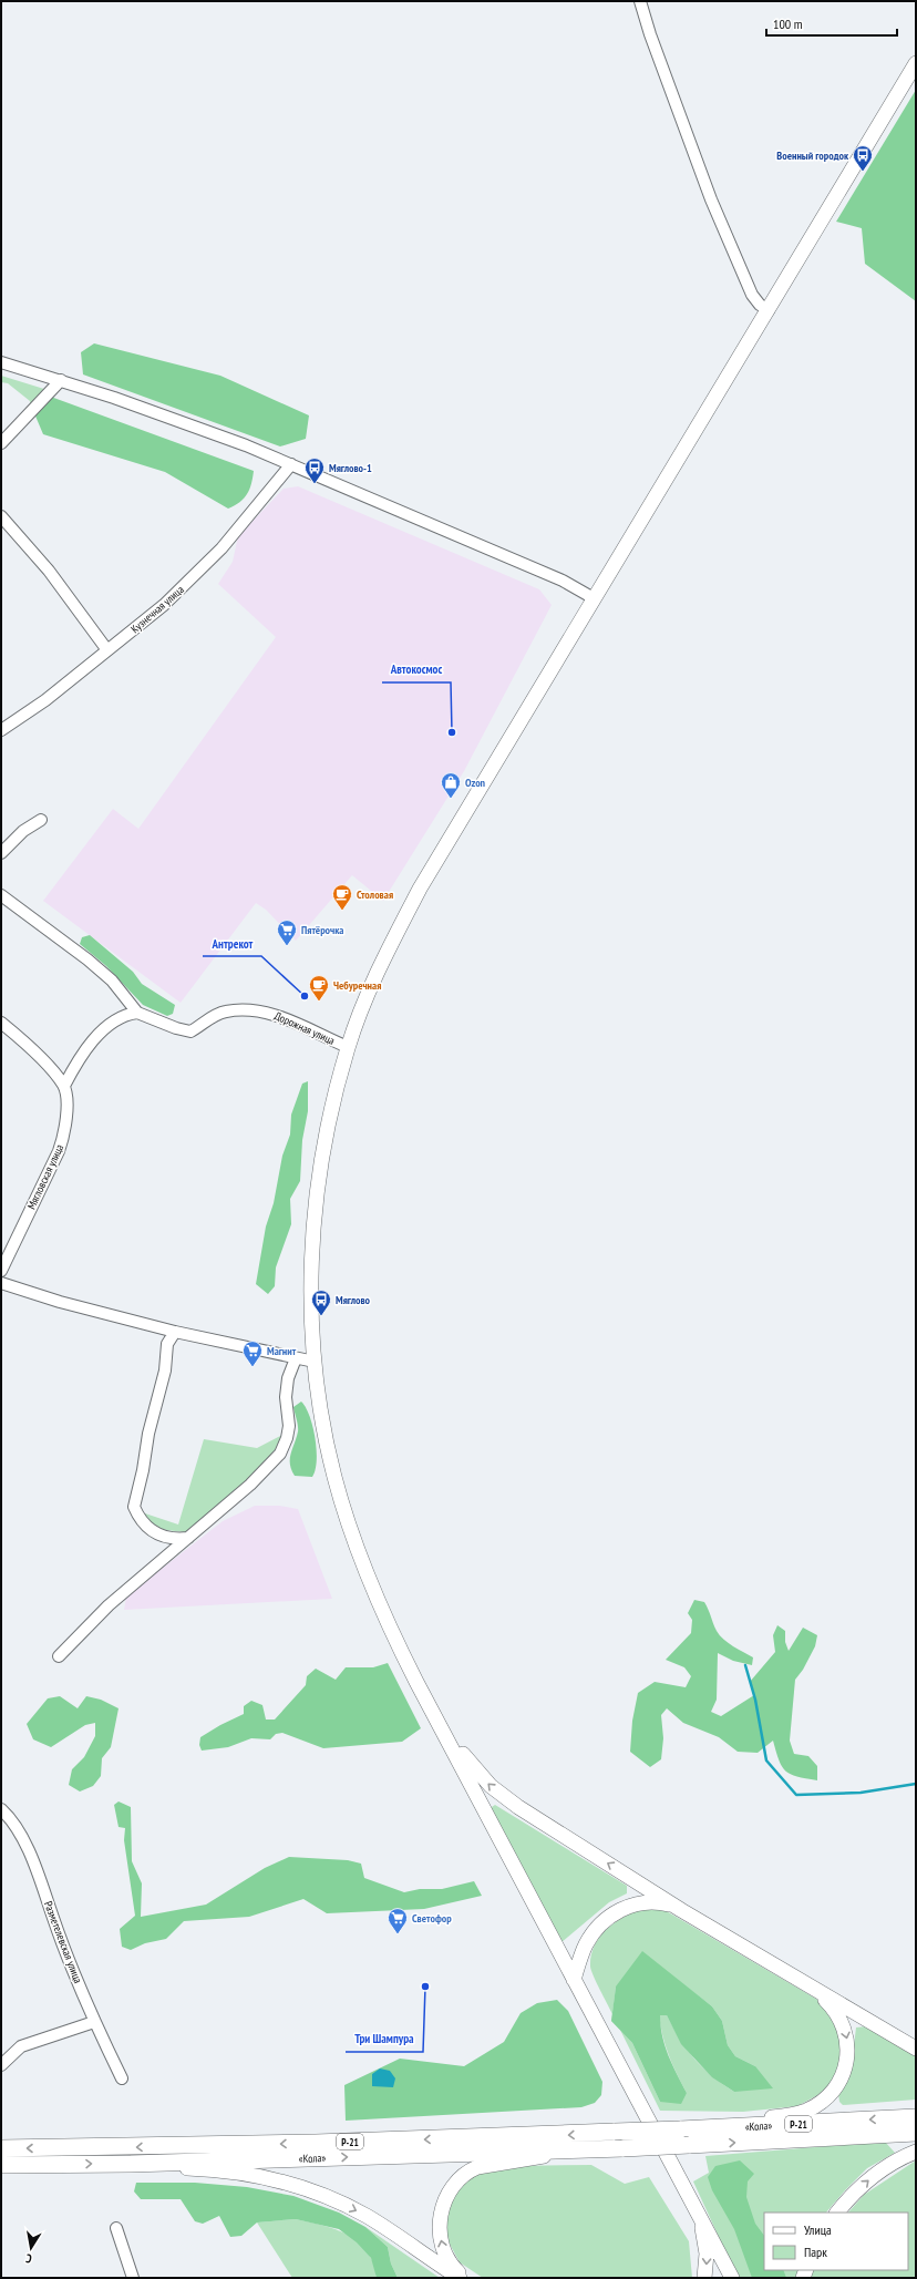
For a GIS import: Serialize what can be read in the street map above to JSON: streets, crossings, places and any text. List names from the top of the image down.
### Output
{
  "streets": {
    "highway": ["Р-21", "«Кола»"],
    "street": [
      "Кузнечная улица",
      "Дорожная улица",
      "Мягловская улица",
      "Разметелевская улица"
    ]
  },
  "places": {
    "bus stop": ["Военный городок", "Мяглово-1", "Мяглово"],
    "other": ["Автокосмос", "Антрекот", "Три Шампура"],
    "shop": ["Ozon"],
    "cafe": ["Столовая", "Чебуречная"],
    "supermarket": ["Пятёрочка", "Магнит", "Светофор"]
  },
  "legend": ["Улица", "Парк"],
  "scale_bar": "100 m",
  "north": "bottom"
}
